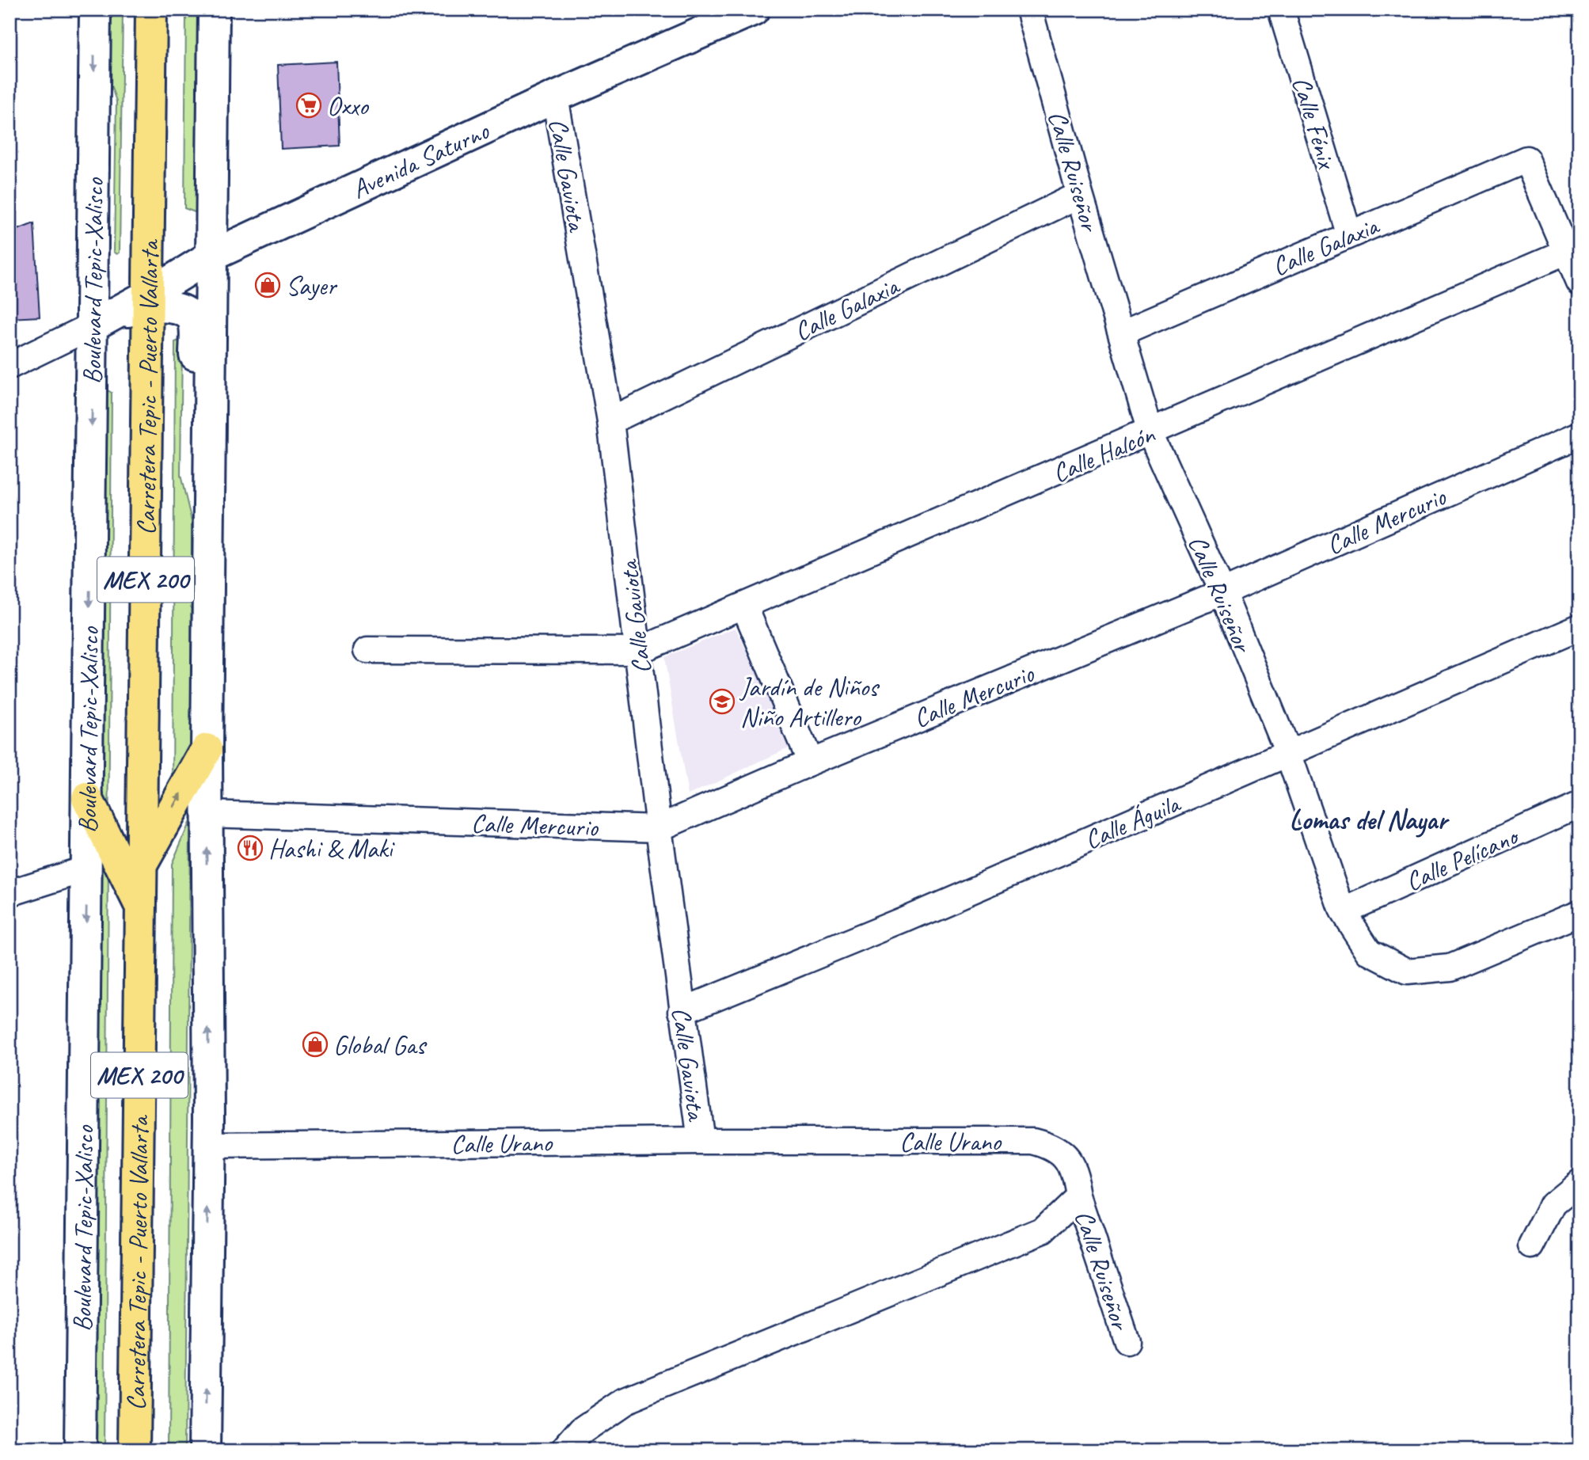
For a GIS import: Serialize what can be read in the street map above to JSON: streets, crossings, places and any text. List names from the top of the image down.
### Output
{
  "streets": {
    "highway": ["Carretera Tepic - Puerto Vallarta", "MEX 200"],
    "main road": ["Avenida Saturno", "Boulevard Tepic-Xalisco"],
    "street": [
      "Calle Fénix",
      "Calle Ruiseñor",
      "Calle Gaviota",
      "Calle Galaxia",
      "Calle Halcón",
      "Calle Mercurio",
      "Calle Águila",
      "Calle Pelícano",
      "Calle Urano"
    ]
  },
  "crossings": [
    ["Calle Fénix", "Calle Galaxia"],
    ["Avenida Saturno", "Calle Gaviota"],
    ["Avenida Saturno", "Carretera Tepic - Puerto Vallarta"],
    ["Avenida Saturno", "MEX 200"],
    ["Calle Ruiseñor", "Calle Galaxia"],
    ["Calle Ruiseñor", "Calle Halcón"],
    ["Calle Ruiseñor", "Calle Mercurio"],
    ["Calle Ruiseñor", "Calle Águila"],
    ["Calle Ruiseñor", "Calle Pelícano"],
    ["Calle Ruiseñor", "Calle Urano"],
    ["Calle Gaviota", "Calle Galaxia"],
    ["Calle Gaviota", "Calle Halcón"],
    ["Calle Gaviota", "Calle Mercurio"],
    ["Calle Gaviota", "Calle Águila"],
    ["Calle Gaviota", "Calle Urano"],
    ["Calle Galaxia", "Calle Halcón"],
    ["Carretera Tepic - Puerto Vallarta", "MEX 200"],
    ["Calle Mercurio", "MEX 200"],
    ["MEX 200", "Calle Urano"]
  ],
  "districts": ["Lomas del Nayar"],
  "places": {
    "supermarket": ["Oxxo"],
    "shop": ["Sayer", "Global Gas"],
    "school or university": ["Jardín de Niños Niño Artillero"],
    "restaurant": ["Hashi & Maki"]
  }
}
